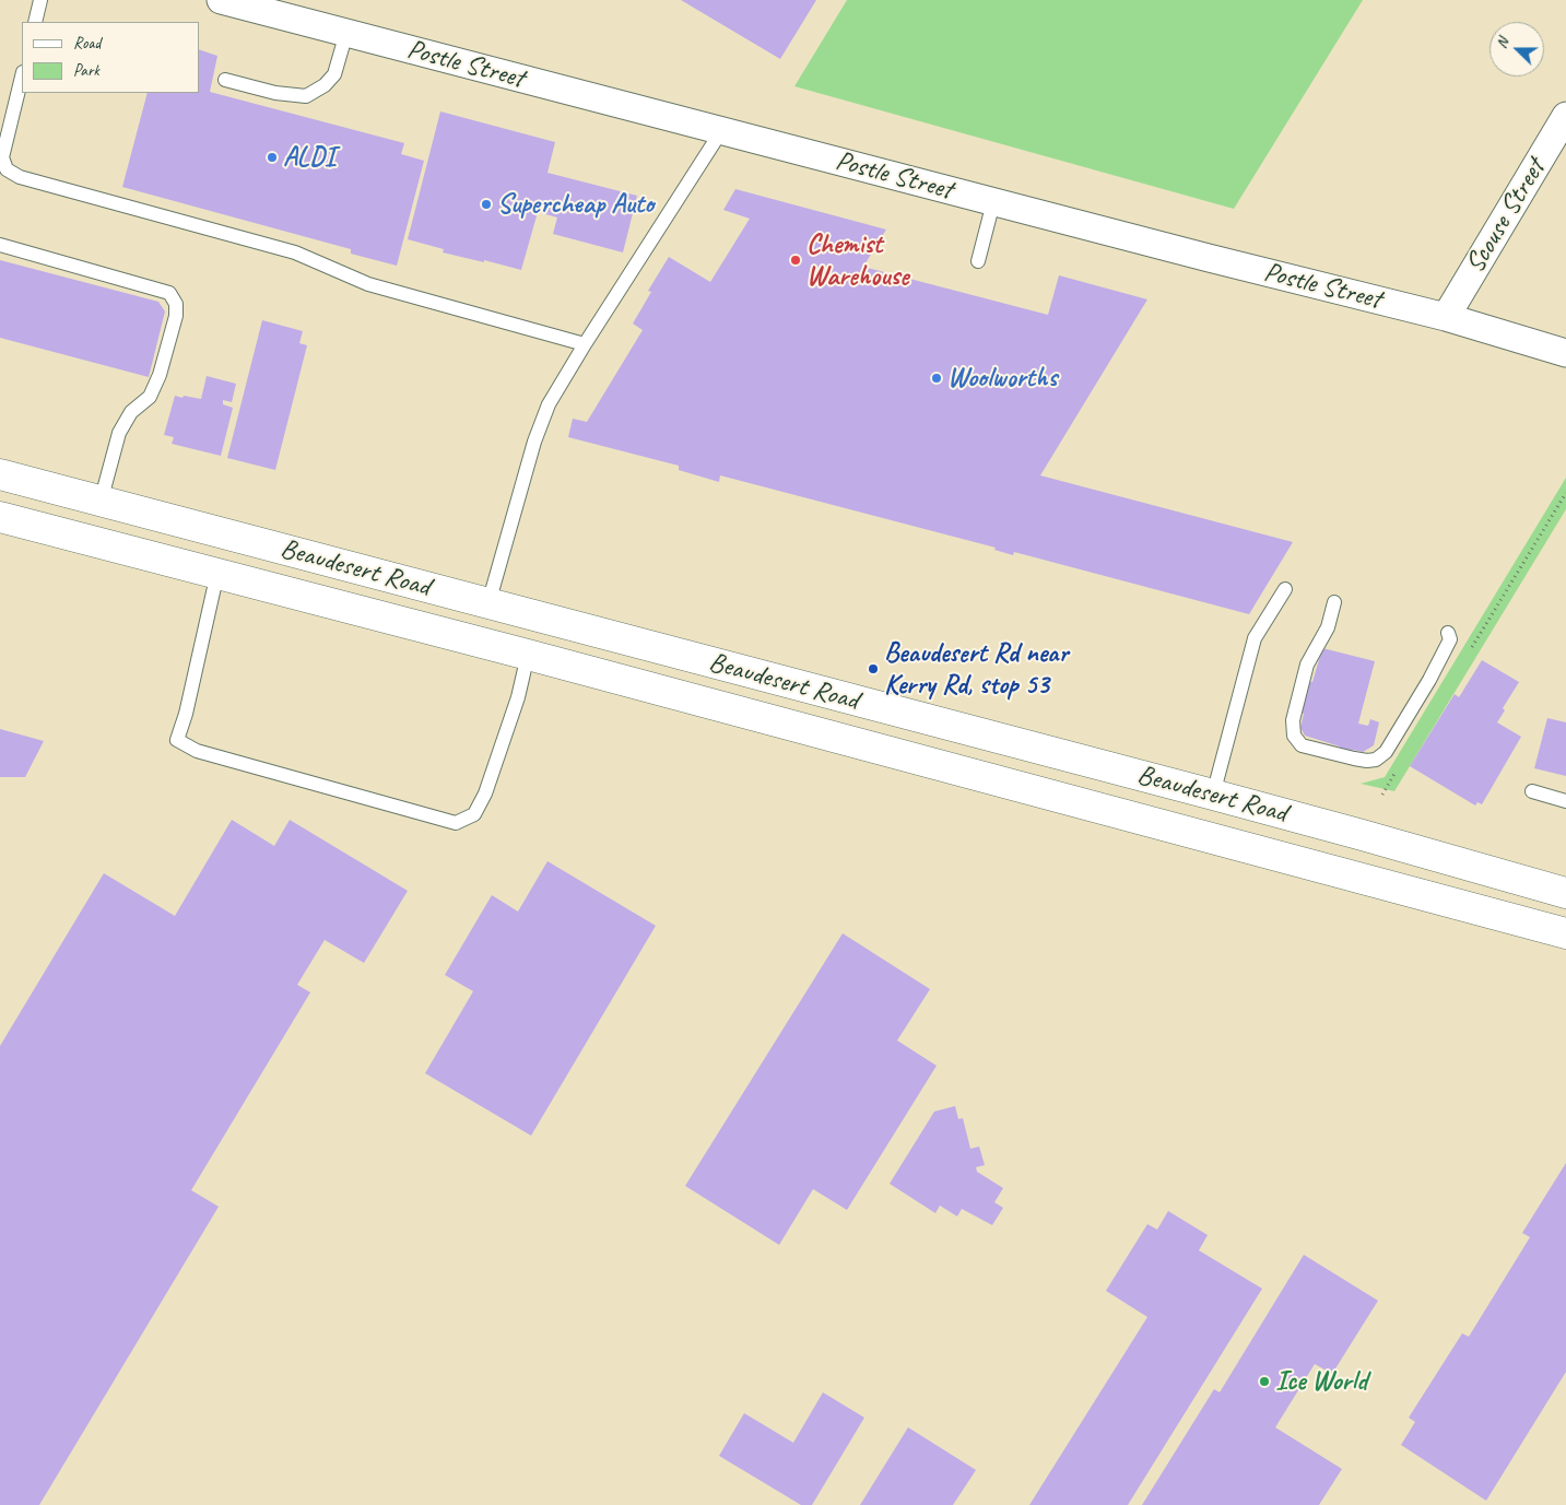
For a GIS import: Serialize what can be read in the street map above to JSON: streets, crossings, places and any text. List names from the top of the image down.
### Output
{
  "streets": {
    "highway": ["Beaudesert Road"],
    "street": ["Postle Street", "Scouse Street"]
  },
  "crossings": [
    ["Postle Street", "Scouse Street"]
  ],
  "places": [
    "ALDI",
    "Supercheap Auto",
    "Chemist Warehouse",
    "Woolworths",
    "Beaudesert Rd near Kerry Rd, stop 53",
    "Ice World"
  ],
  "legend": ["Road", "Park"],
  "north": "left"
}
